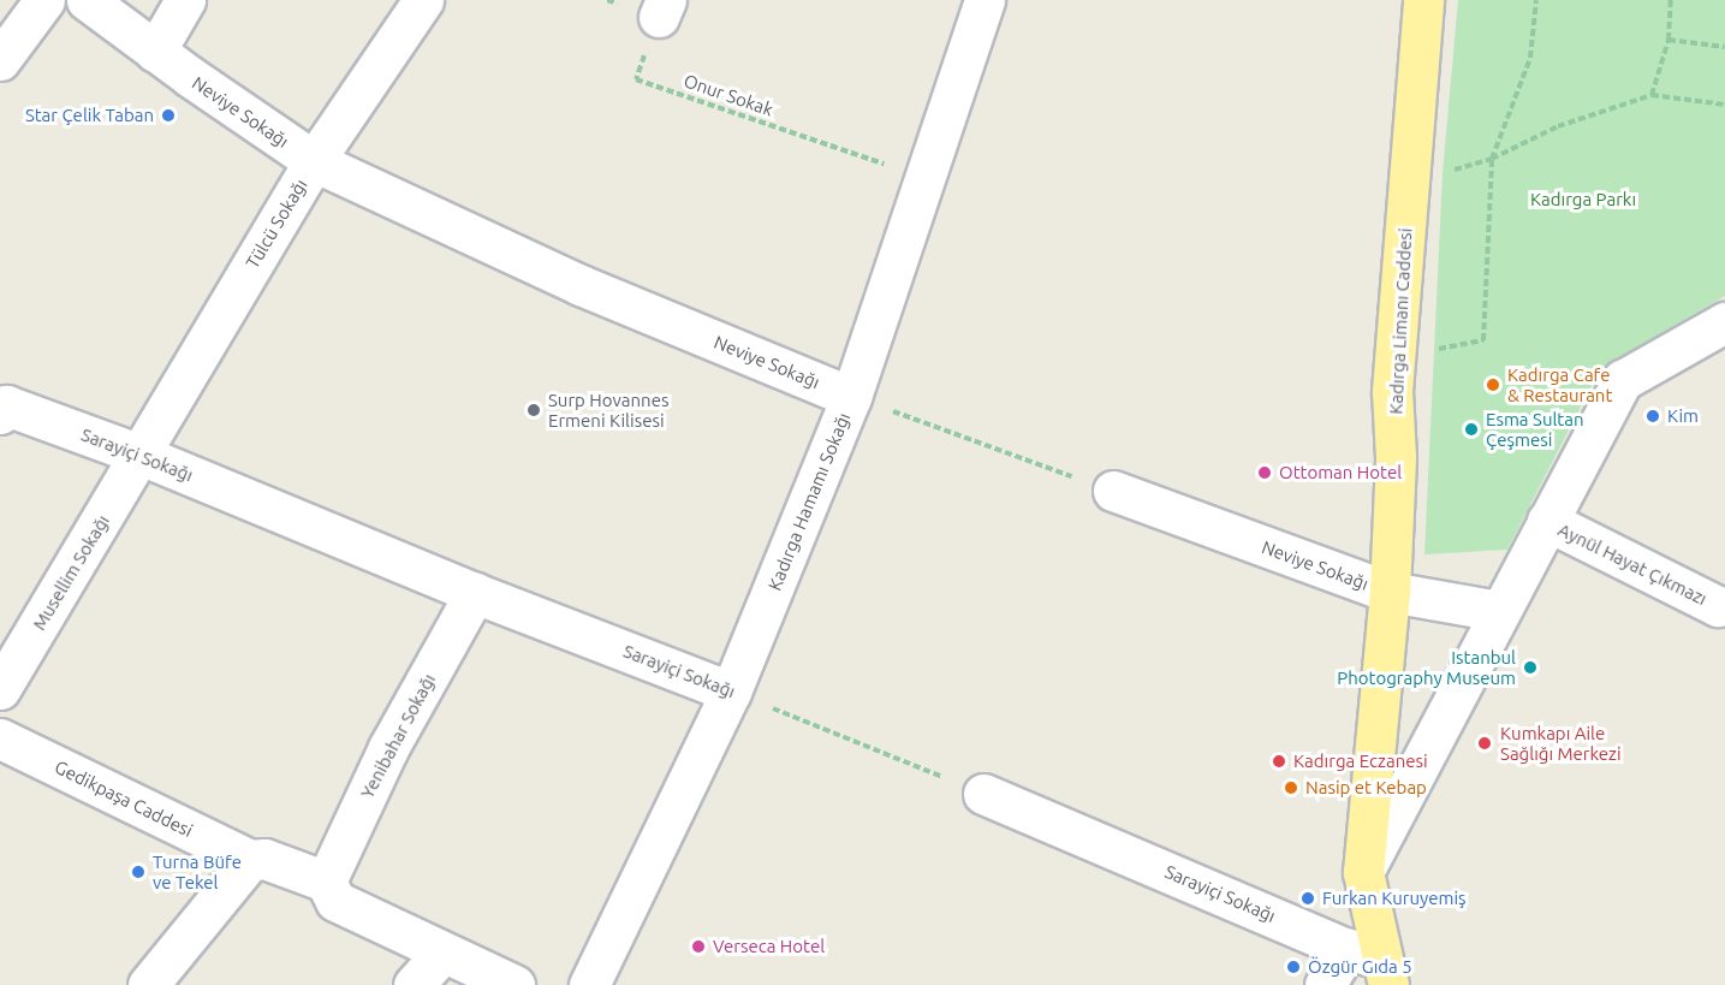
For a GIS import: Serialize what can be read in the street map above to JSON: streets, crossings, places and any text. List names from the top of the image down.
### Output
{
  "streets": {
    "main road": ["Kadırga Limanı Caddesi"],
    "street": [
      "Neviye Sokağı",
      "Tülcü Sokağı",
      "Sarayiçi Sokağı",
      "Kadırga Hamamı Sokağı",
      "Aynül Hayat Çıkmazı",
      "Musellim Sokağı",
      "Yenibahar Sokağı",
      "Gedikpaşa Caddesi"
    ],
    "path": ["Onur Sokak"]
  },
  "crossings": [
    ["Onur Sokak", "Kadırga Hamamı Sokağı"],
    ["Neviye Sokağı", "Tülcü Sokağı"],
    ["Neviye Sokağı", "Kadırga Limanı Caddesi"],
    ["Neviye Sokağı", "Kadırga Hamamı Sokağı"],
    ["Tülcü Sokağı", "Sarayiçi Sokağı"],
    ["Tülcü Sokağı", "Musellim Sokağı"],
    ["Kadırga Limanı Caddesi", "Sarayiçi Sokağı"],
    ["Sarayiçi Sokağı", "Kadırga Hamamı Sokağı"],
    ["Sarayiçi Sokağı", "Musellim Sokağı"],
    ["Sarayiçi Sokağı", "Yenibahar Sokağı"],
    ["Yenibahar Sokağı", "Gedikpaşa Caddesi"]
  ],
  "parks": ["Kadırga Parkı"],
  "places": [
    "Star Çelik Taban",
    "Kadırga Cafe & Restaurant",
    "Surp Hovannes Ermeni Kilisesi",
    "Kim",
    "Esma Sultan Çeşmesi",
    "Ottoman Hotel",
    "Istanbul Photography Museum",
    "Kumkapı Aile Sağlığı Merkezi",
    "Kadırga Eczanesi",
    "Nasip et Kebap",
    "Turna Büfe ve Tekel",
    "Furkan Kuruyemiş",
    "Verseca Hotel",
    "Özgür Gıda 5"
  ]
}
